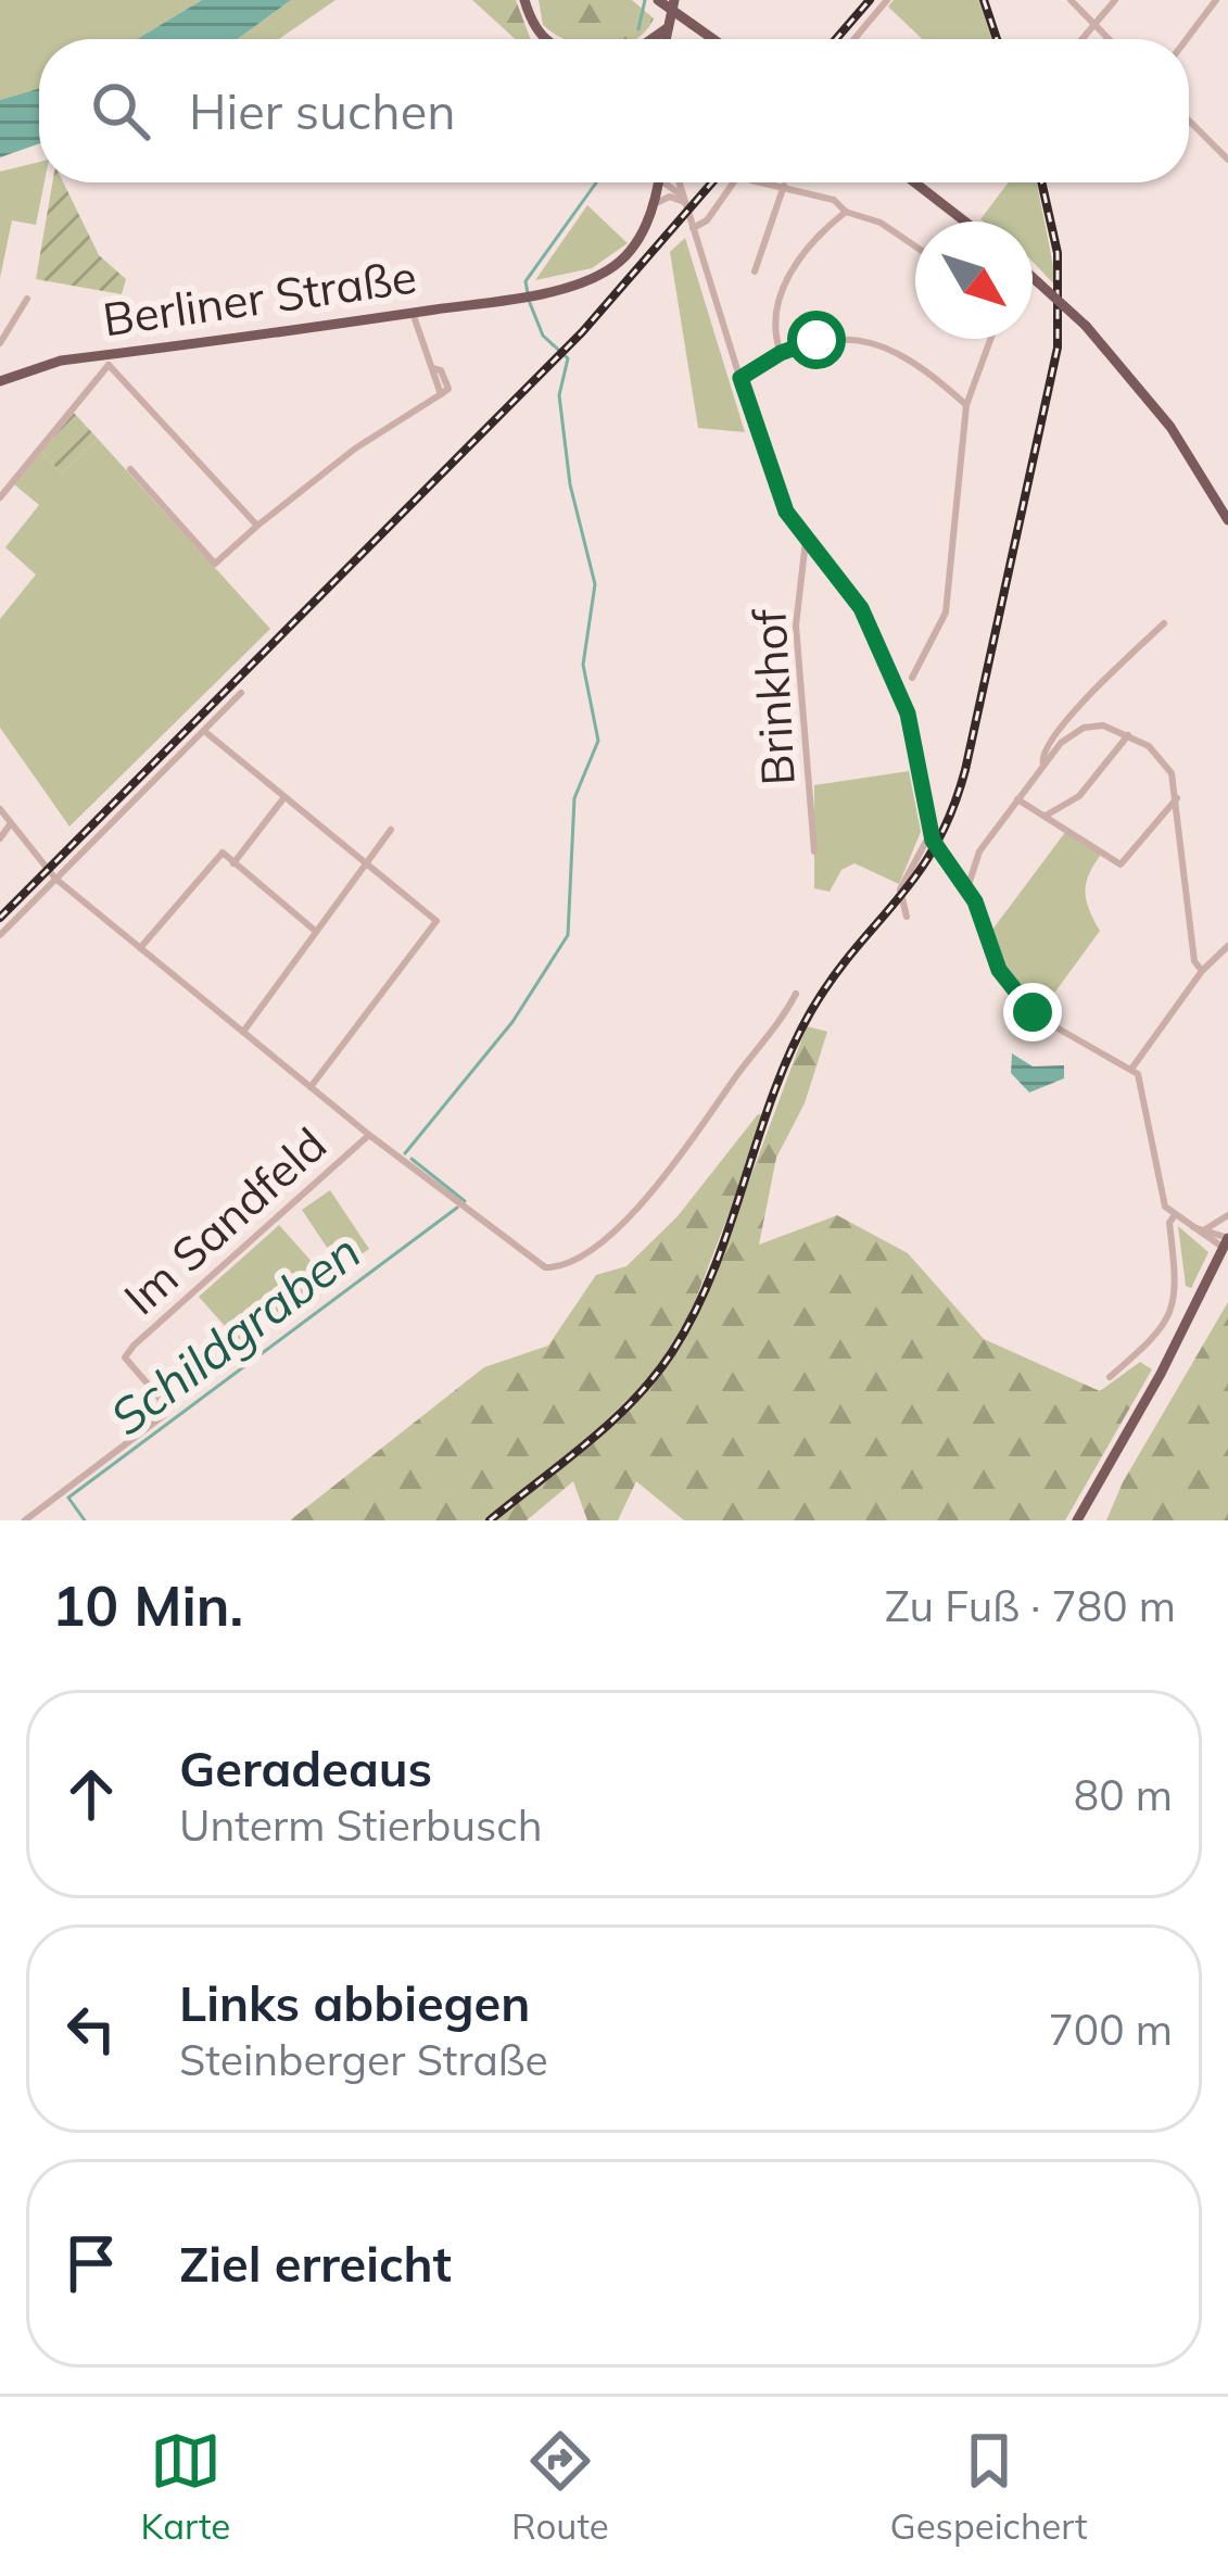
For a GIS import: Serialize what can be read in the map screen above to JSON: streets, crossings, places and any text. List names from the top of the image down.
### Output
{
  "streets": {
    "main road": ["Berliner Straße"],
    "street": ["Brinkhof", "Im Sandfeld"]
  },
  "water": ["Schildgraben"],
  "north": "bottom right",
  "page": {
    "search": "Hier suchen",
    "heading": ["10 Min.", "Zu Fuß · 780 m"],
    "list": [
      ["Geradeaus", "Unterm Stierbusch", "80 m"],
      ["Links abbiegen", "Steinberger Straße", "700 m"],
      "Ziel erreicht"
    ],
    "nav": ["Karte", "Route", "Gespeichert"]
  }
}
